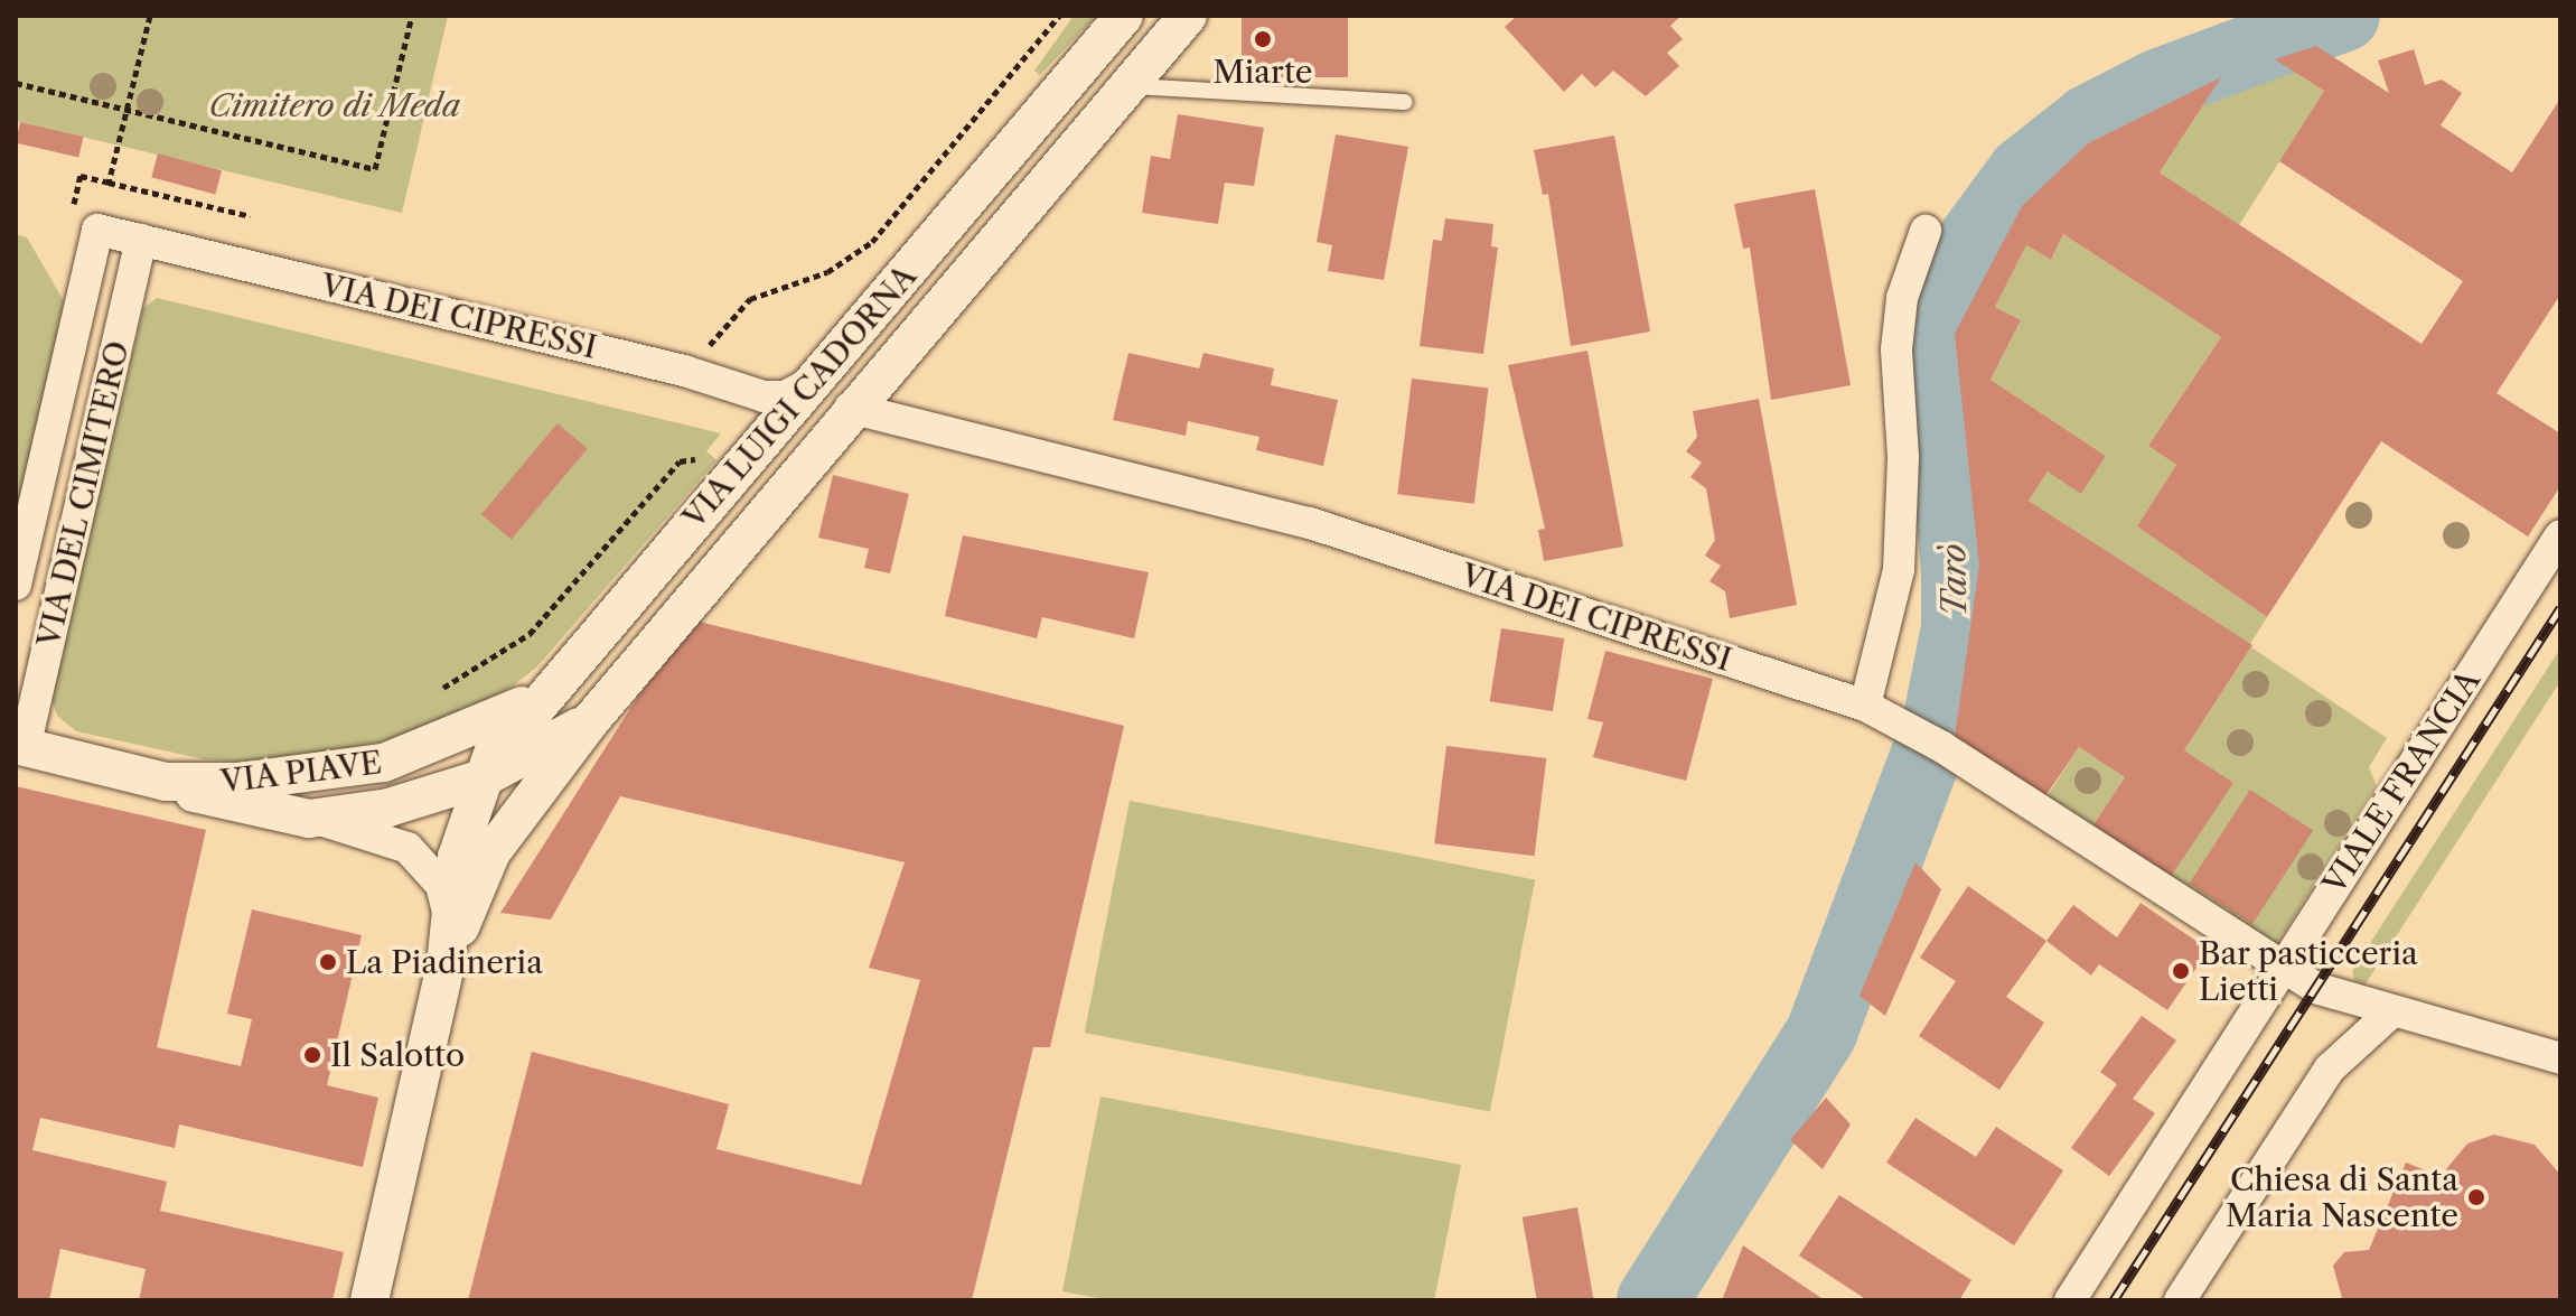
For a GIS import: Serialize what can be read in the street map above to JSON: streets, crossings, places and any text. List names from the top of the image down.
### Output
{
  "streets": {
    "street": [
      "VIA DEI CIPRESSI",
      "VIA LUIGI CADORNA",
      "VIA DEL CIMITERO",
      "VIA PIAVE",
      "VIALE FRANCIA"
    ]
  },
  "crossings": [
    ["VIA DEI CIPRESSI", "VIA LUIGI CADORNA"],
    ["VIA DEI CIPRESSI", "VIA DEL CIMITERO"],
    ["VIA DEI CIPRESSI", "VIALE FRANCIA"],
    ["VIA LUIGI CADORNA", "VIA PIAVE"],
    ["VIA DEL CIMITERO", "VIA PIAVE"]
  ],
  "water": ["Tarò"],
  "parks": ["Cimitero di Meda"],
  "places": [
    "Miarte",
    "La Piadineria",
    "Bar pasticceria Lietti",
    "Il Salotto",
    "Chiesa di Santa Maria Nascente"
  ]
}
